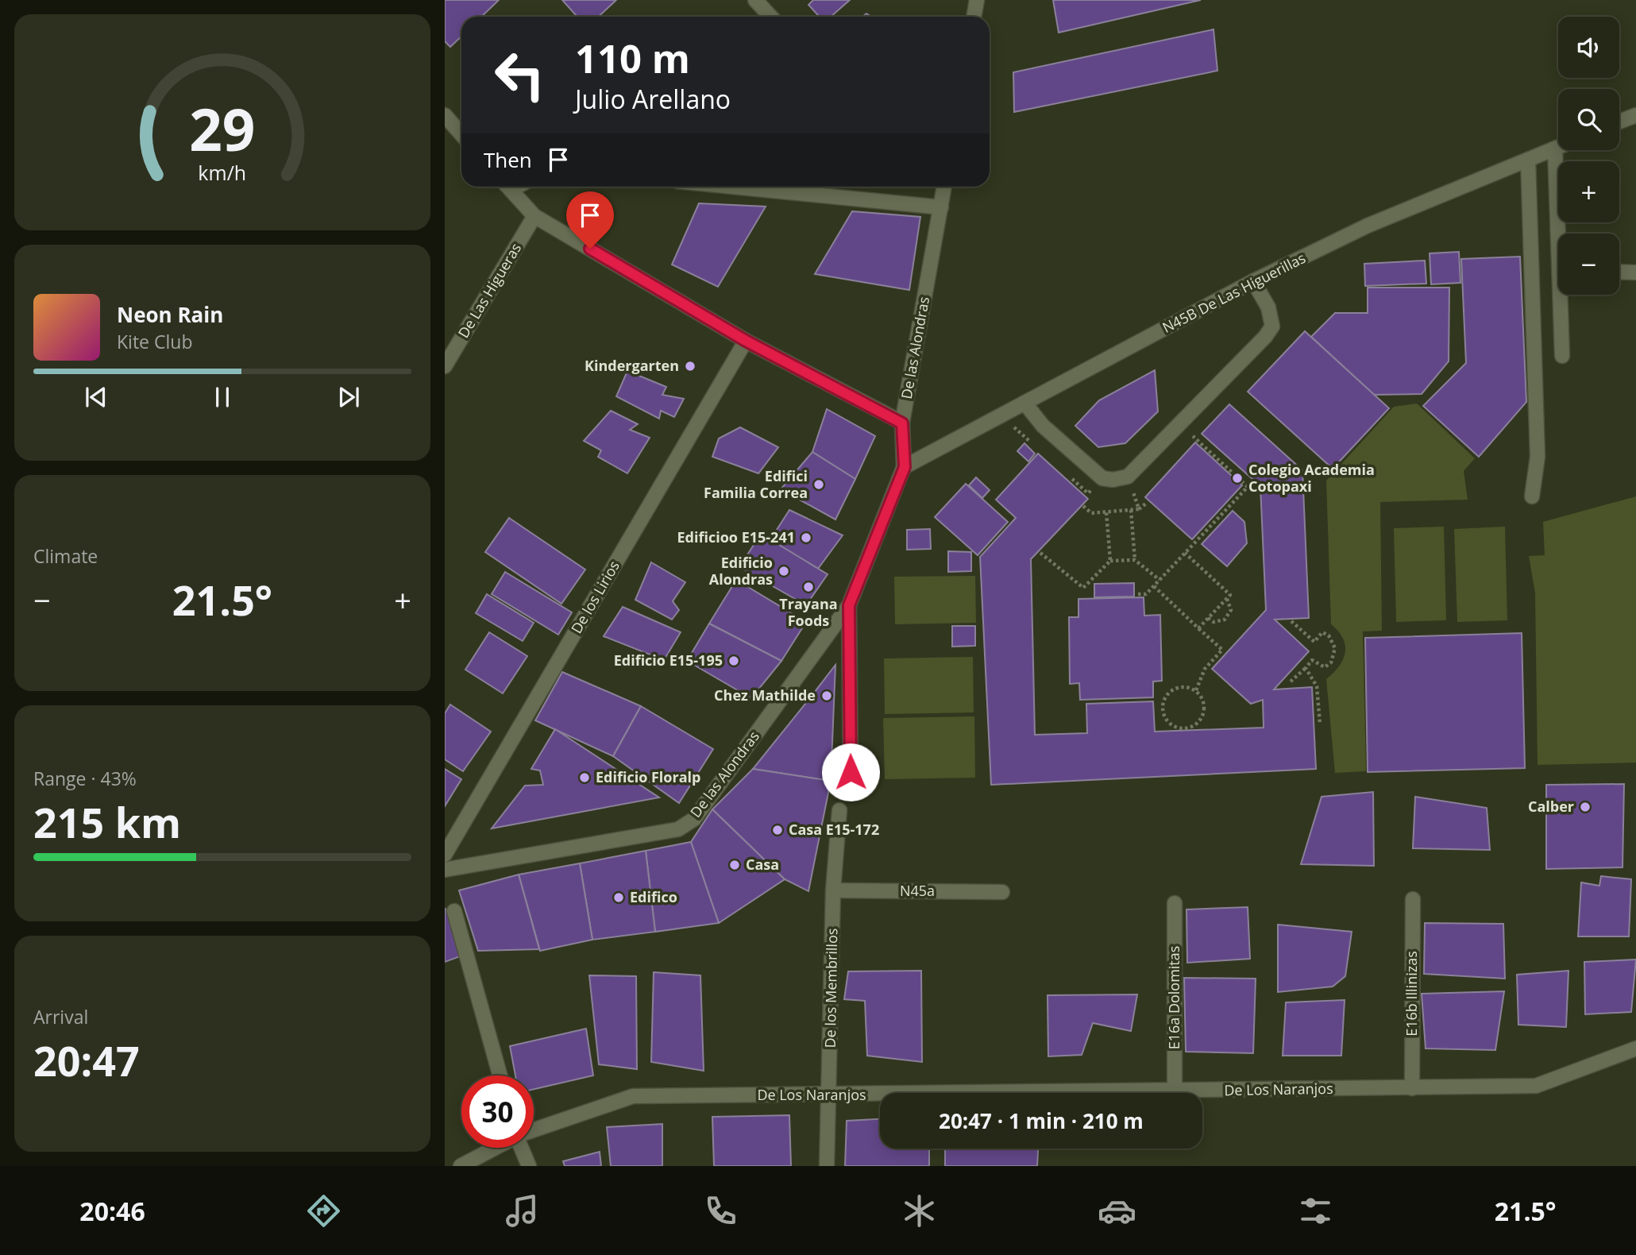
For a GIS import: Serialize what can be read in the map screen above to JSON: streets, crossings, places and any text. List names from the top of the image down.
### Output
{
  "streets": {
    "street": [
      "De Las Higueras",
      "N45B De Las Higuerillas",
      "De las Alondras",
      "De los Lirios",
      "N45a",
      "De los Membrillos",
      "E16b Illinizas",
      "E16a Dolomitas",
      "De Los Naranjos"
    ]
  },
  "crossings": [
    ["N45B De Las Higuerillas", "De las Alondras"],
    ["N45a", "De los Membrillos"],
    ["De los Membrillos", "De Los Naranjos"],
    ["E16b Illinizas", "De Los Naranjos"],
    ["E16a Dolomitas", "De Los Naranjos"]
  ],
  "places": [
    "Kindergarten",
    "Colegio Academia Cotopaxi",
    "Edifici Familia Correa",
    "Edificioo E15-241",
    "Edificio Alondras",
    "Trayana Foods",
    "Edificio E15-195",
    "Chez Mathilde",
    "Edificio Floralp",
    "Calber",
    "Casa E15-172",
    "Casa",
    "Edifico"
  ],
  "page": {
    "map_buttons": ["+", "−"],
    "turn": ["110 m", "Julio Arellano"],
    "then": "Then",
    "song": ["Neon Rain", "Kite Club"],
    "tile": [
      "Climate",
      ["Range · 43%", "215 km"],
      ["Arrival", "20:47"]
    ],
    "heat": ["−", "21.5°", "+"],
    "limit": "30",
    "trip": "20:47 · 1 min · 210 m",
    "tabs": ["20:46", "21.5°"],
    "gauge": ["29", "km/h"]
  }
}
